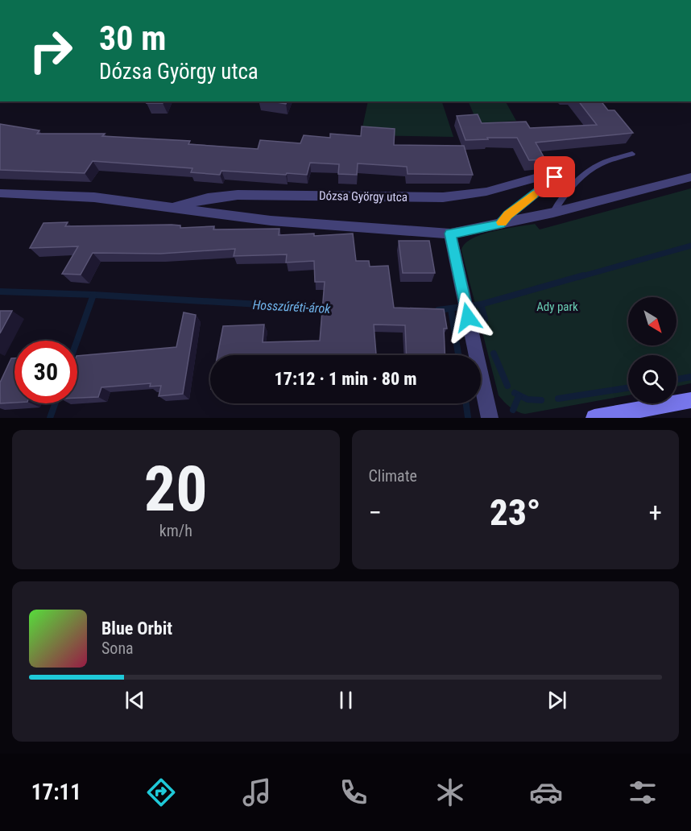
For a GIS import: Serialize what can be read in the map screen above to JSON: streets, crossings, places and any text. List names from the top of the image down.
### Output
{
  "streets": {
    "street": ["Dózsa György utca"]
  },
  "water": ["Hosszúréti-árok"],
  "parks": ["Ady park"],
  "north": "bottom right",
  "page": {
    "turn": ["30 m", "Dózsa György utca"],
    "limit": "30",
    "trip": "17:12 · 1 min · 80 m",
    "tile": [
      ["20", "km/h"],
      "Climate"
    ],
    "heat": ["−", "23°", "+"],
    "song": ["Blue Orbit", "Sona"],
    "tabs": "17:11"
  }
}
